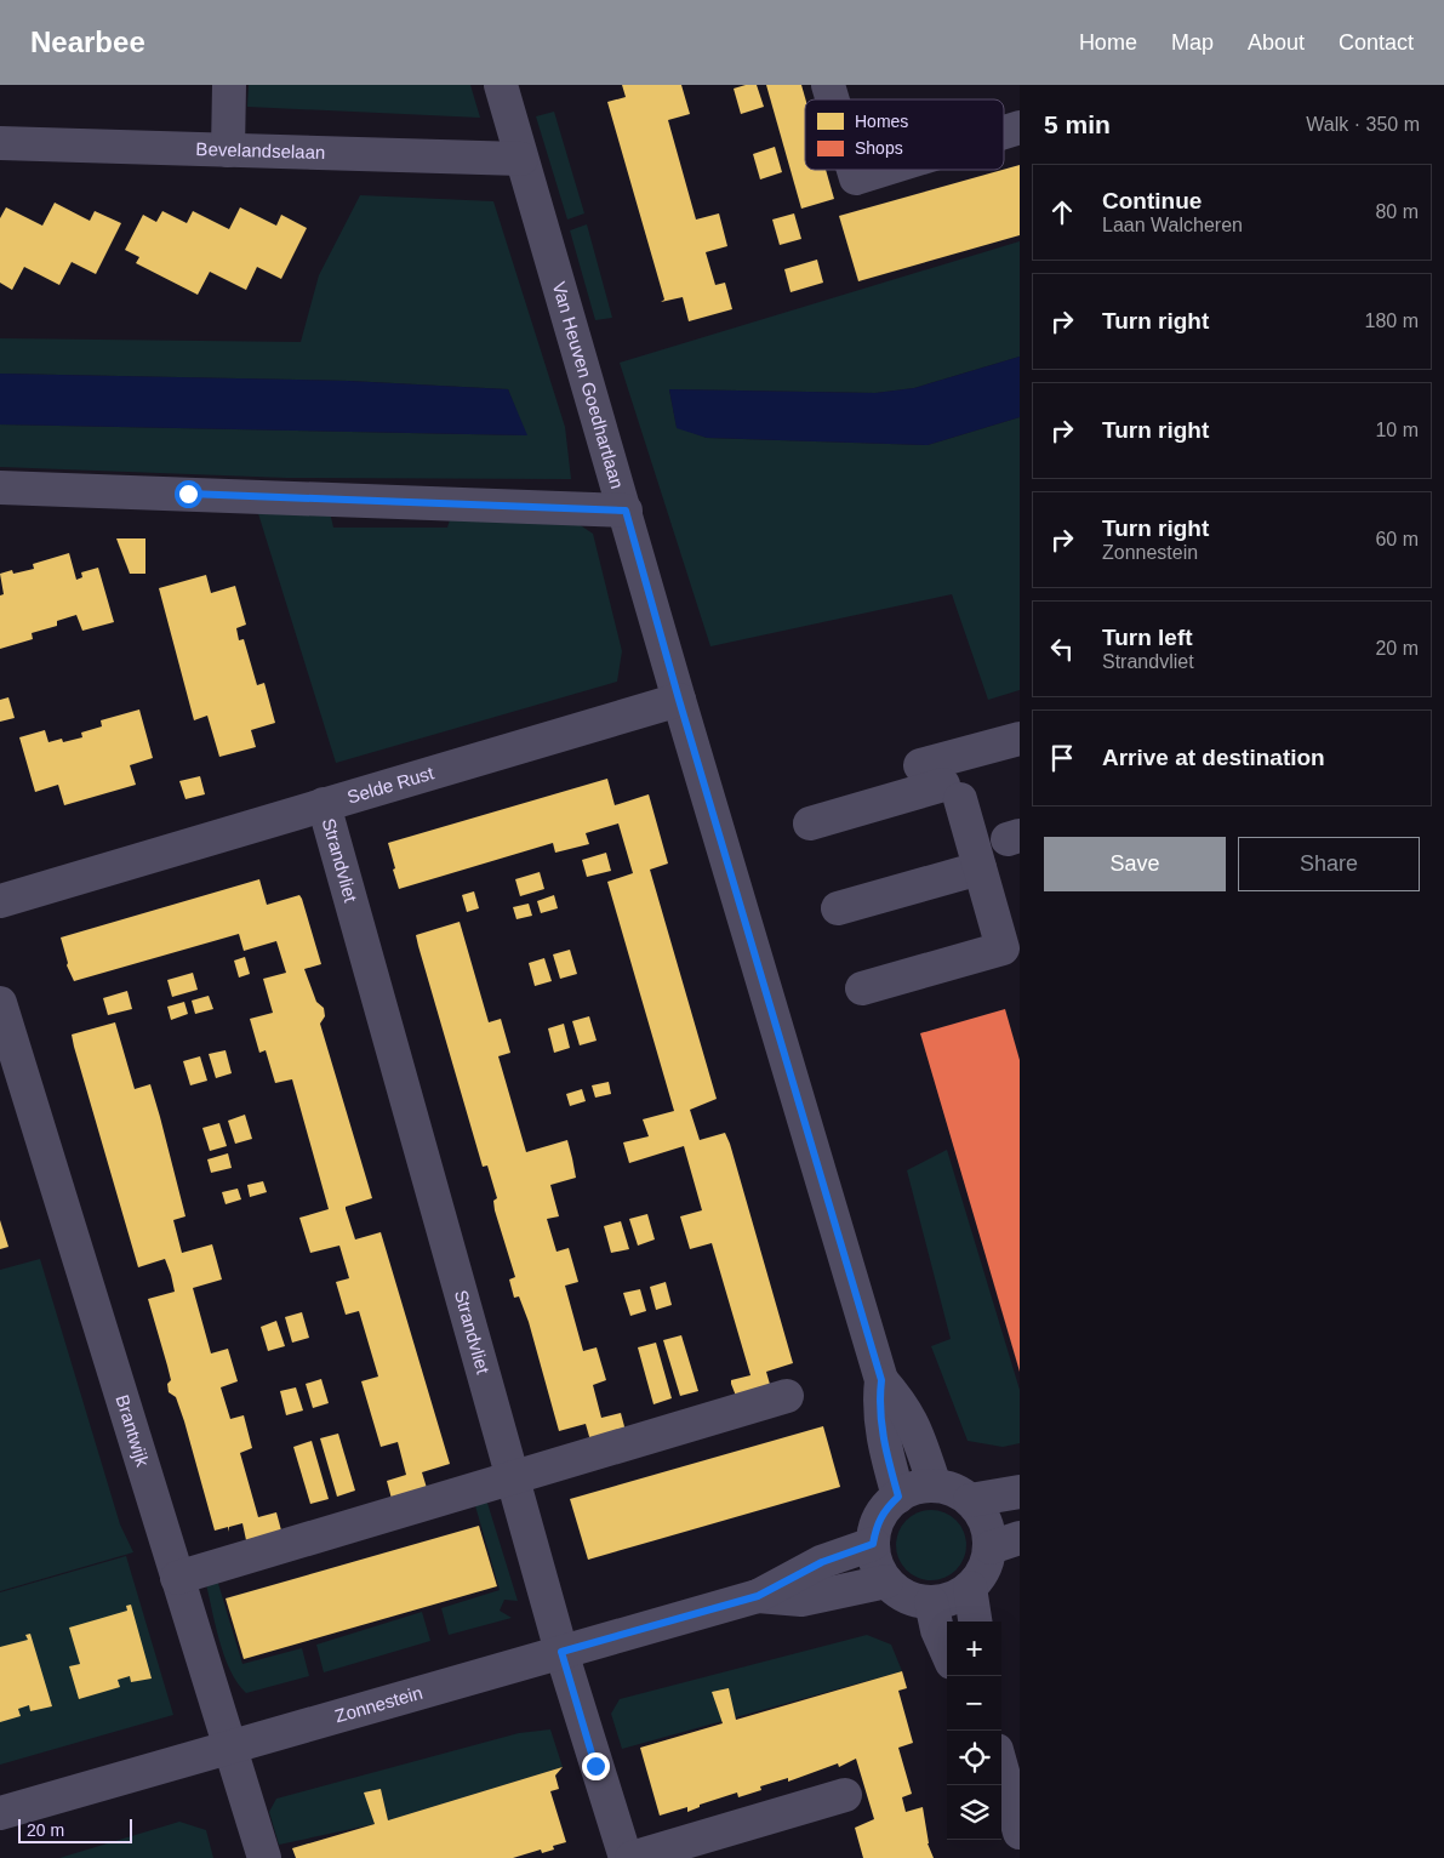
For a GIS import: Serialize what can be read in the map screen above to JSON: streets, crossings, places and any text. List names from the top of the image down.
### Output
{
  "streets": {
    "street": [
      "Bevelandselaan",
      "Van Heuven Goedhartlaan",
      "Selde Rust",
      "Strandvliet",
      "Brantwijk",
      "Zonnestein"
    ]
  },
  "crossings": [
    ["Bevelandselaan", "Van Heuven Goedhartlaan"],
    ["Van Heuven Goedhartlaan", "Selde Rust"],
    ["Van Heuven Goedhartlaan", "Zonnestein"],
    ["Selde Rust", "Strandvliet"],
    ["Strandvliet", "Zonnestein"],
    ["Brantwijk", "Zonnestein"]
  ],
  "legend": ["Homes", "Shops"],
  "scale_bar": "20 m",
  "page": {
    "header": "Nearbee",
    "nav": [
      "Home",
      "Map",
      "About",
      "Contact"
    ],
    "heading": ["5 min", "Walk · 350 m"],
    "list": [
      ["Continue", "Laan Walcheren", "80 m"],
      ["Turn right", "180 m"],
      ["Turn right", "10 m"],
      ["Turn right", "Zonnestein", "60 m"],
      ["Turn left", "Strandvliet", "20 m"],
      "Arrive at destination"
    ],
    "buttons": ["Save", "Share"],
    "map_buttons": ["+", "−"],
    "scale": "20 m"
  }
}
